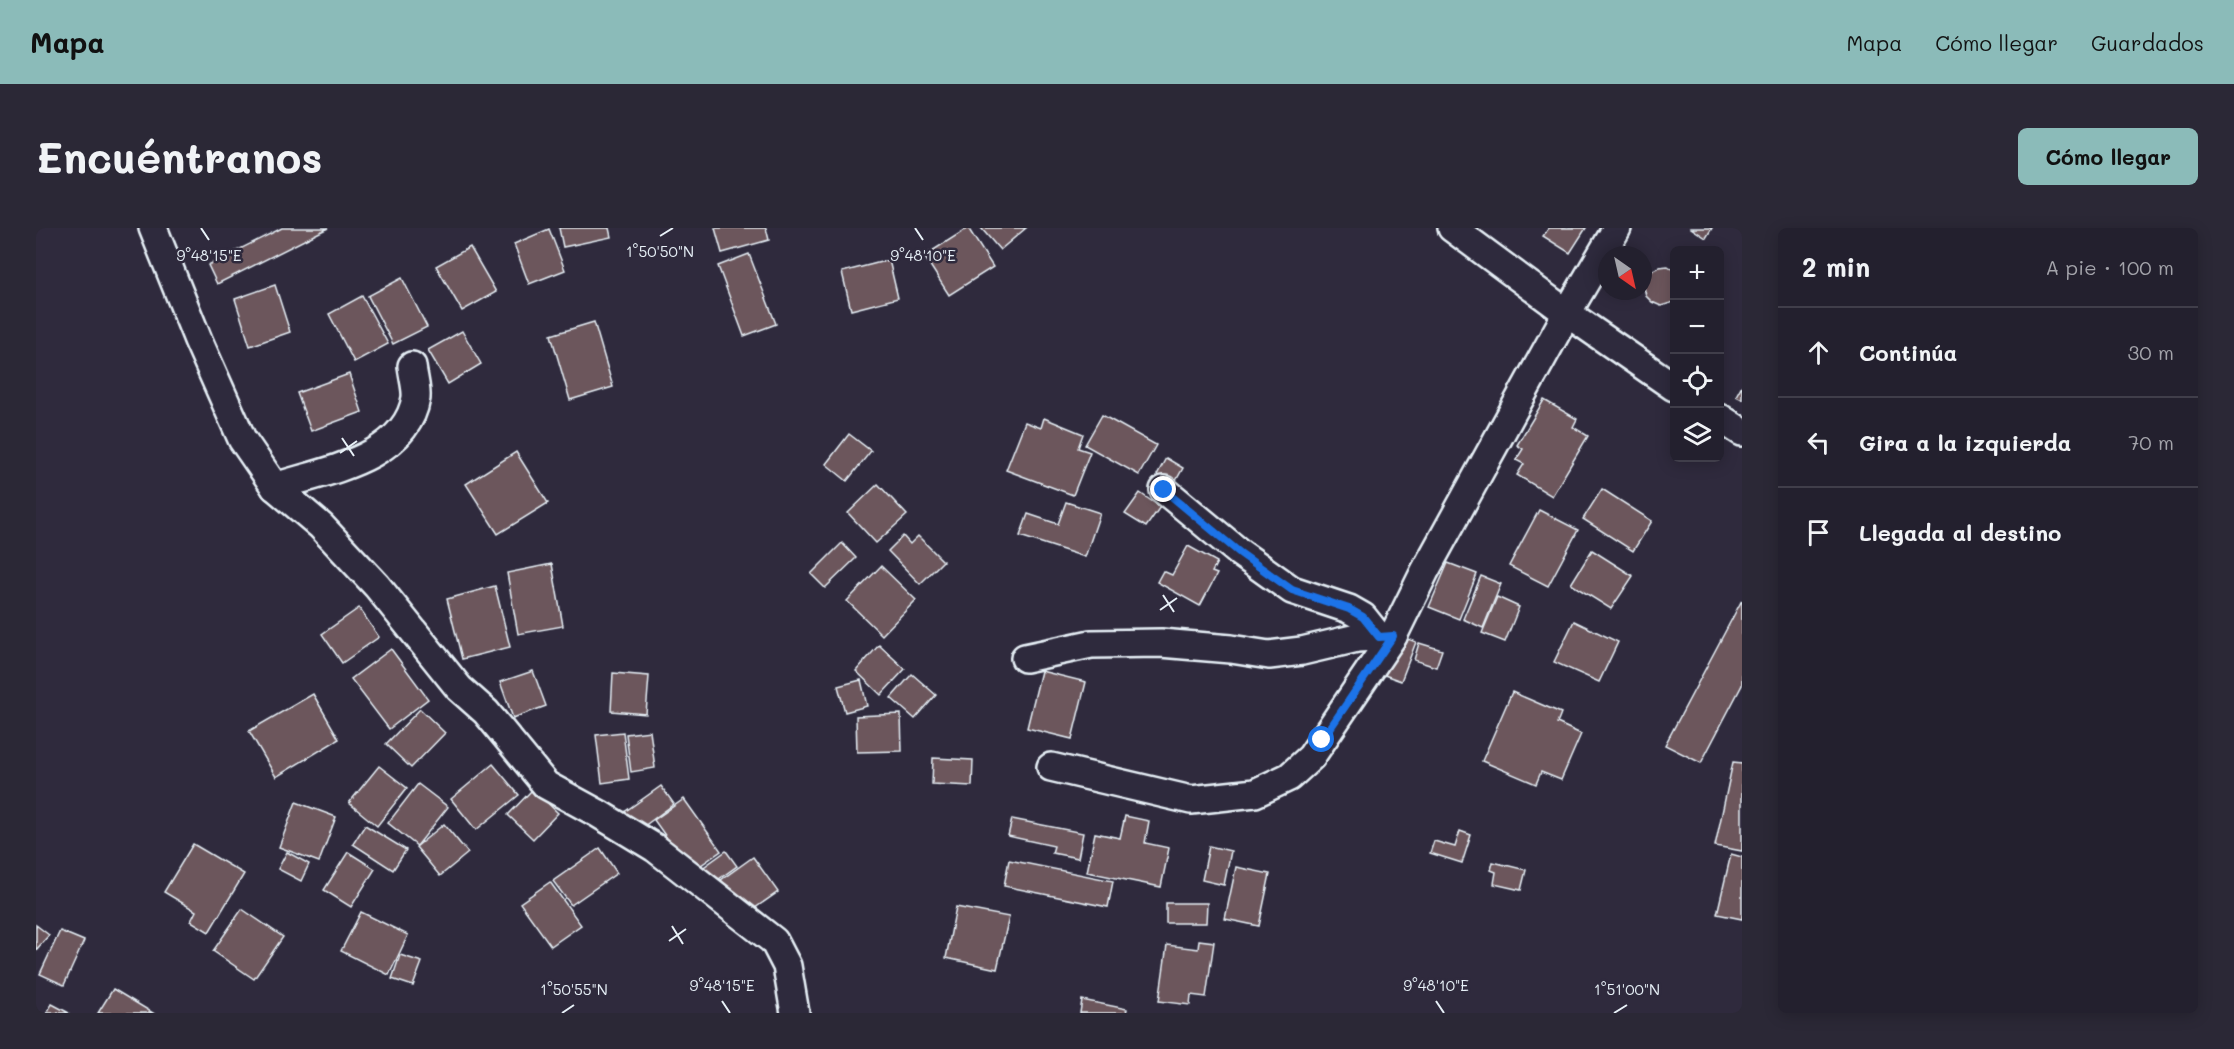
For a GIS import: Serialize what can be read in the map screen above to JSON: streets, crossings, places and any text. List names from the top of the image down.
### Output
{
  "north": "bottom right",
  "page": {
    "header": "Mapa",
    "nav": ["Mapa", "Cómo llegar", "Guardados"],
    "buttons": "Cómo llegar",
    "title": "Encuéntranos",
    "heading": ["2 min", "A pie · 100 m"],
    "map_buttons": ["+", "−"],
    "list": [
      ["Continúa", "30 m"],
      ["Gira a la izquierda", "70 m"],
      "Llegada al destino"
    ]
  },
  "coordinates": [
    "1°50'50\"N",
    "9°48'15\"E",
    "9°48'10\"E",
    "1°50'55\"N",
    "1°51'00\"N"
  ]
}
